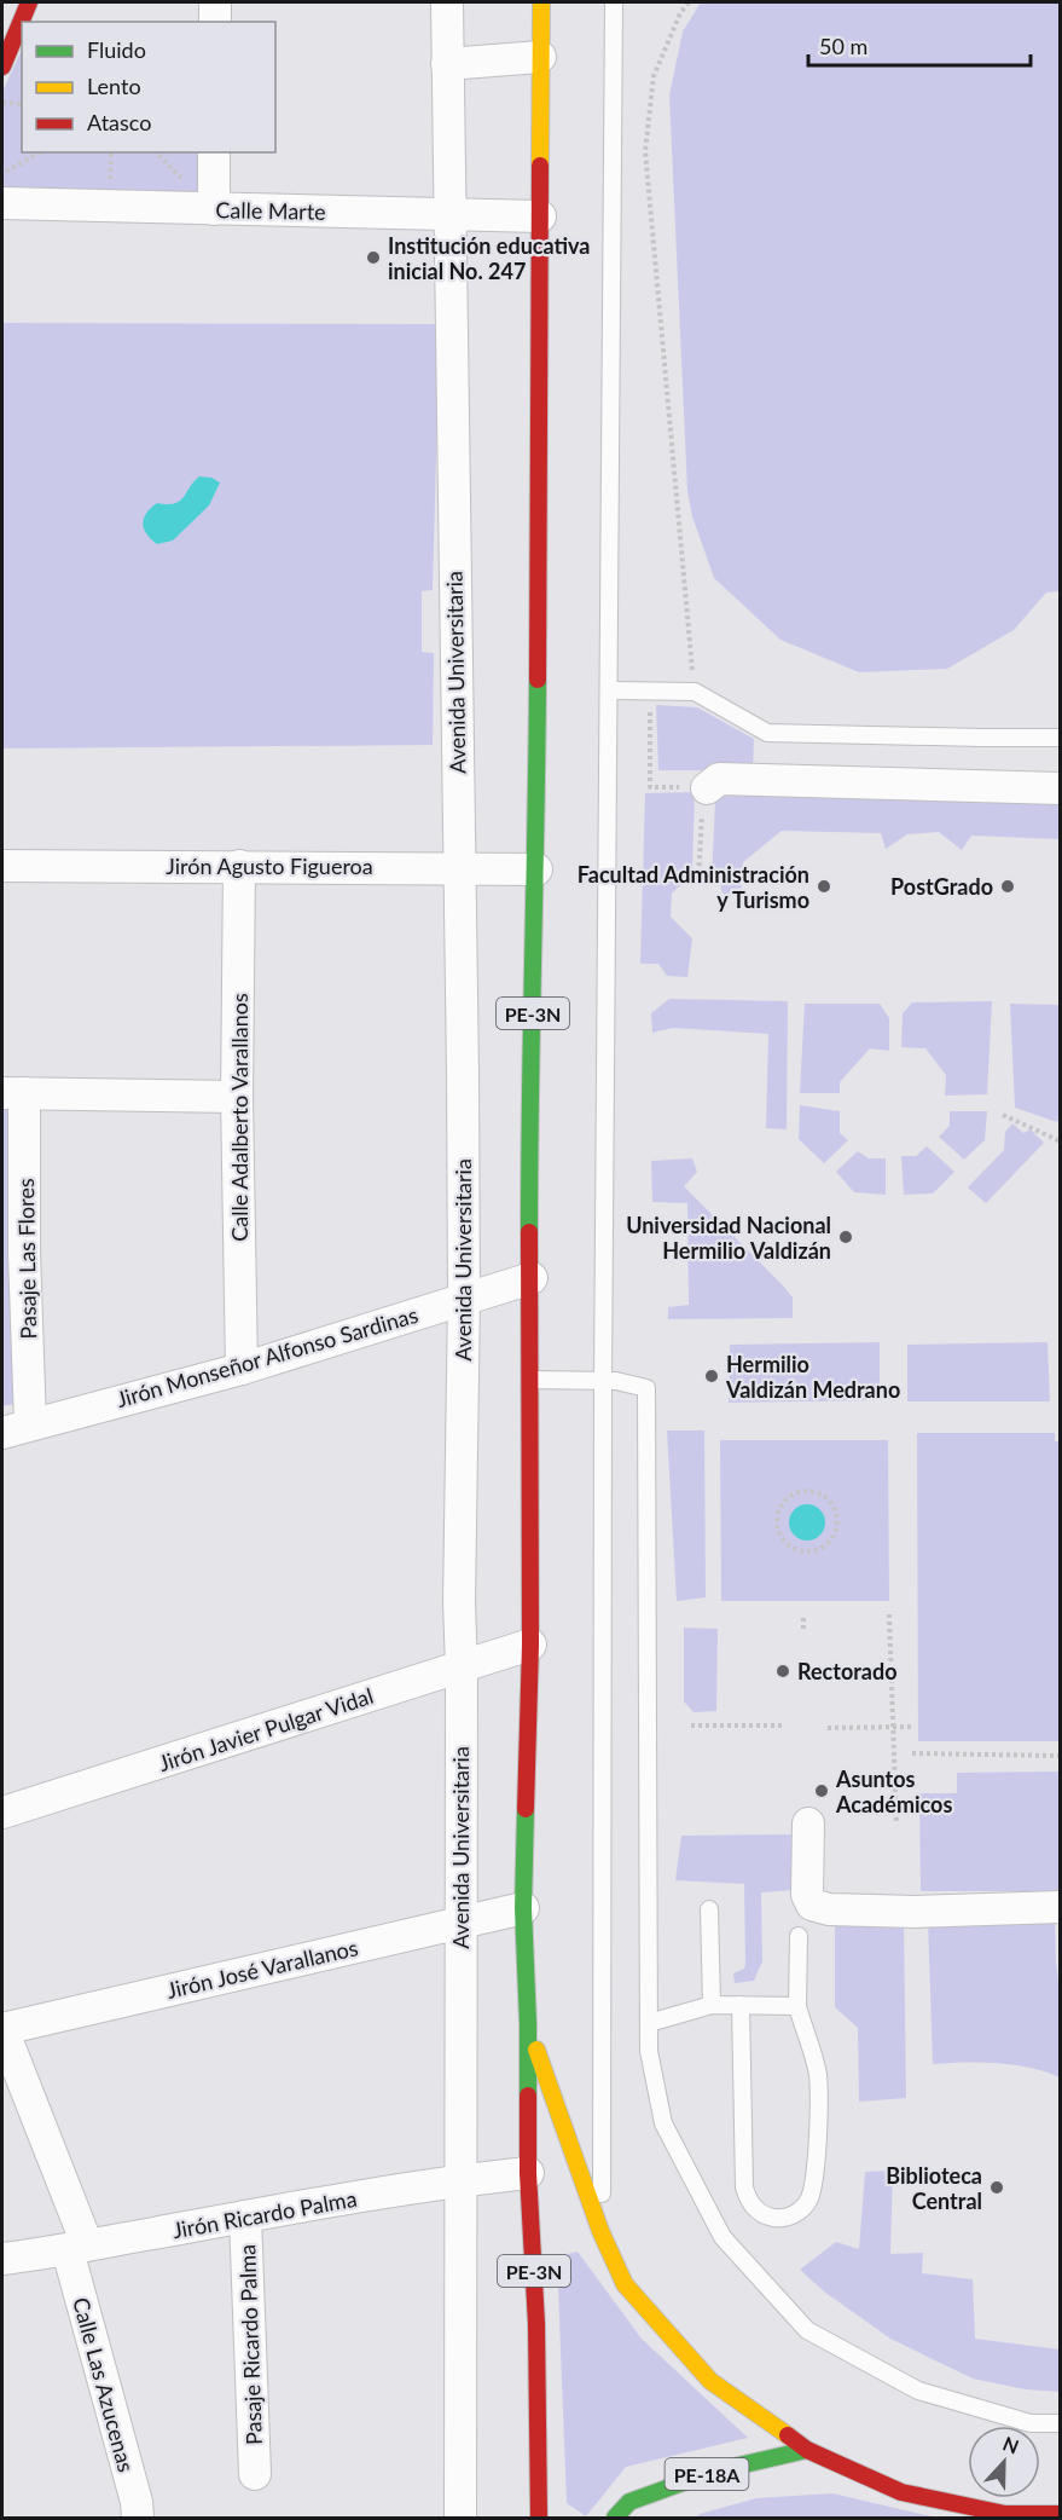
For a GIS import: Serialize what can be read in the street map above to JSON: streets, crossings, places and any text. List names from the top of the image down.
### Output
{
  "streets": {
    "main road": ["PE-3N", "PE-18A"],
    "street": [
      "Calle Marte",
      "Avenida Universitaria",
      "Jirón Agusto Figueroa",
      "Calle Adalberto Varallanos",
      "Pasaje Las Flores",
      "Jirón Monseñor Alfonso Sardinas",
      "Jirón Javier Pulgar Vidal",
      "Jirón José Varallanos",
      "Jirón Ricardo Palma",
      "Pasaje Ricardo Palma",
      "Calle Las Azucenas"
    ]
  },
  "crossings": [
    ["Calle Marte", "Avenida Universitaria"],
    ["Calle Marte", "PE-3N"],
    ["Avenida Universitaria", "Jirón Agusto Figueroa"],
    ["Avenida Universitaria", "Jirón Monseñor Alfonso Sardinas"],
    ["Avenida Universitaria", "Jirón Javier Pulgar Vidal"],
    ["Avenida Universitaria", "Jirón José Varallanos"],
    ["Avenida Universitaria", "Jirón Ricardo Palma"],
    ["Jirón Agusto Figueroa", "PE-3N"],
    ["Jirón Agusto Figueroa", "Calle Adalberto Varallanos"],
    ["PE-3N", "Jirón Monseñor Alfonso Sardinas"],
    ["PE-3N", "Jirón Javier Pulgar Vidal"],
    ["PE-3N", "Jirón José Varallanos"],
    ["PE-3N", "Jirón Ricardo Palma"],
    ["Calle Adalberto Varallanos", "Jirón Monseñor Alfonso Sardinas"],
    ["Pasaje Las Flores", "Jirón Monseñor Alfonso Sardinas"],
    ["Jirón José Varallanos", "Calle Las Azucenas"],
    ["Jirón Ricardo Palma", "Pasaje Ricardo Palma"],
    ["Jirón Ricardo Palma", "Calle Las Azucenas"]
  ],
  "places": [
    "Institución educativa inicial No. 247",
    "Facultad Administración y Turismo",
    "PostGrado",
    "Universidad Nacional Hermilio Valdizán",
    "Hermilio Valdizán Medrano",
    "Rectorado",
    "Asuntos Académicos",
    "Biblioteca Central"
  ],
  "legend": ["Fluido", "Lento", "Atasco"],
  "scale_bar": "50 m",
  "north": "top"
}
